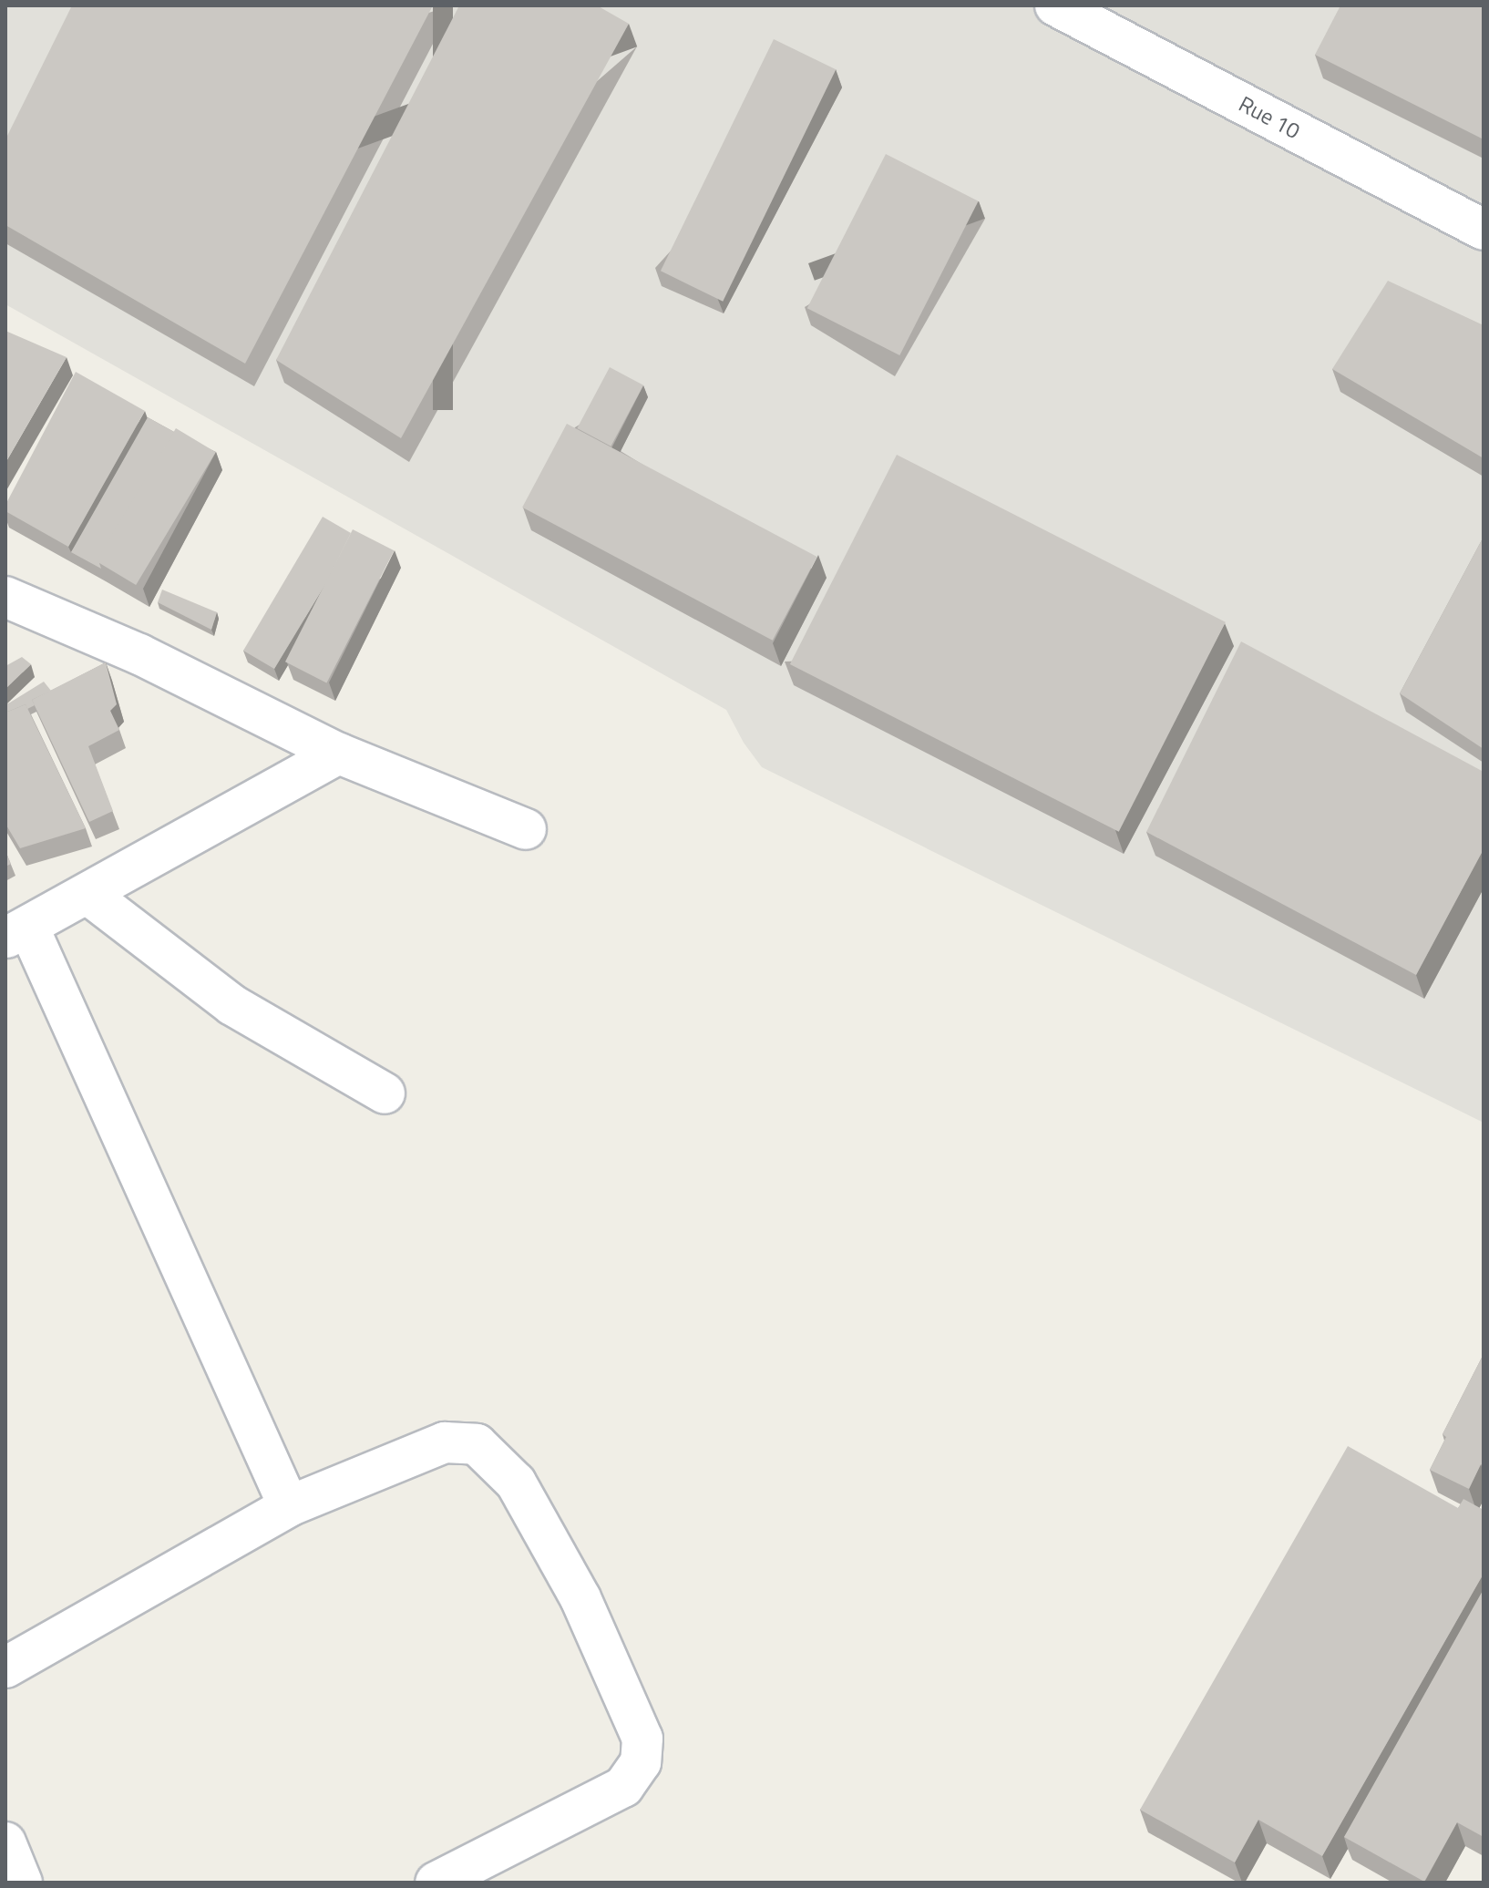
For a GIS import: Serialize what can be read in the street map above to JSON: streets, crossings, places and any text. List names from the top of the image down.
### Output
{
  "streets": {
    "street": ["Rue 10"]
  }
}
